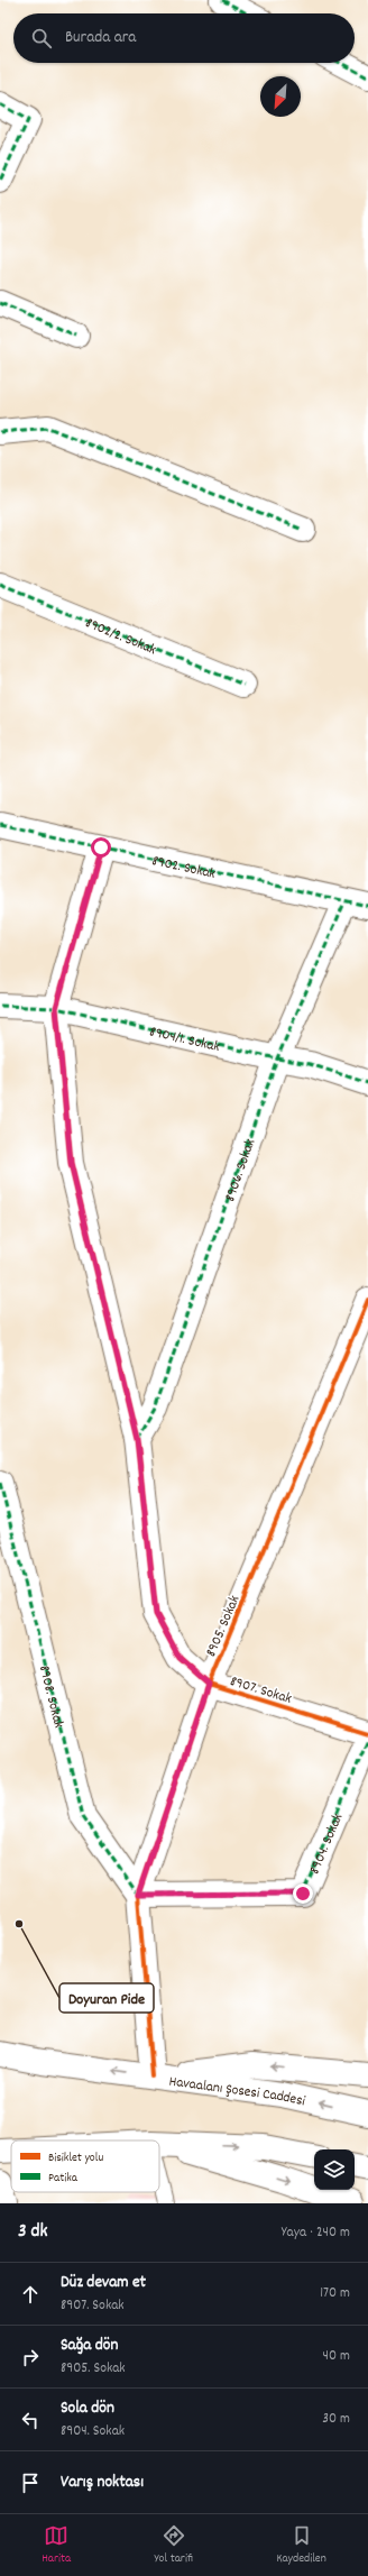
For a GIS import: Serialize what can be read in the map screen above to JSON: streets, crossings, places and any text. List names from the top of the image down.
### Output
{
  "streets": {
    "main road": [
      "8902/2. Sokak",
      "8902. Sokak",
      "8904/1. Sokak",
      "8906. Sokak",
      "8905. Sokak",
      "8907. Sokak",
      "8908. Sokak",
      "8904. Sokak",
      "Havaalanı Şosesi Caddesi"
    ]
  },
  "crossings": [
    ["8902. Sokak", "8906. Sokak"],
    ["8902. Sokak", "8907. Sokak"],
    ["8904/1. Sokak", "8906. Sokak"],
    ["8904/1. Sokak", "8907. Sokak"],
    ["8906. Sokak", "8907. Sokak"],
    ["8905. Sokak", "8907. Sokak"],
    ["8905. Sokak", "8908. Sokak"],
    ["8905. Sokak", "8904. Sokak"],
    ["8905. Sokak", "Havaalanı Şosesi Caddesi"],
    ["8908. Sokak", "8904. Sokak"]
  ],
  "places": ["Doyuran Pide"],
  "legend": ["Bisiklet yolu", "Patika"],
  "north": "bottom left",
  "page": {
    "search": "Burada ara",
    "heading": ["3 dk", "Yaya · 240 m"],
    "list": [
      ["Düz devam et", "8907. Sokak", "170 m"],
      ["Sağa dön", "8905. Sokak", "40 m"],
      ["Sola dön", "8904. Sokak", "30 m"],
      "Varış noktası"
    ],
    "nav": ["Harita", "Yol tarifi", "Kaydedilen"]
  }
}
